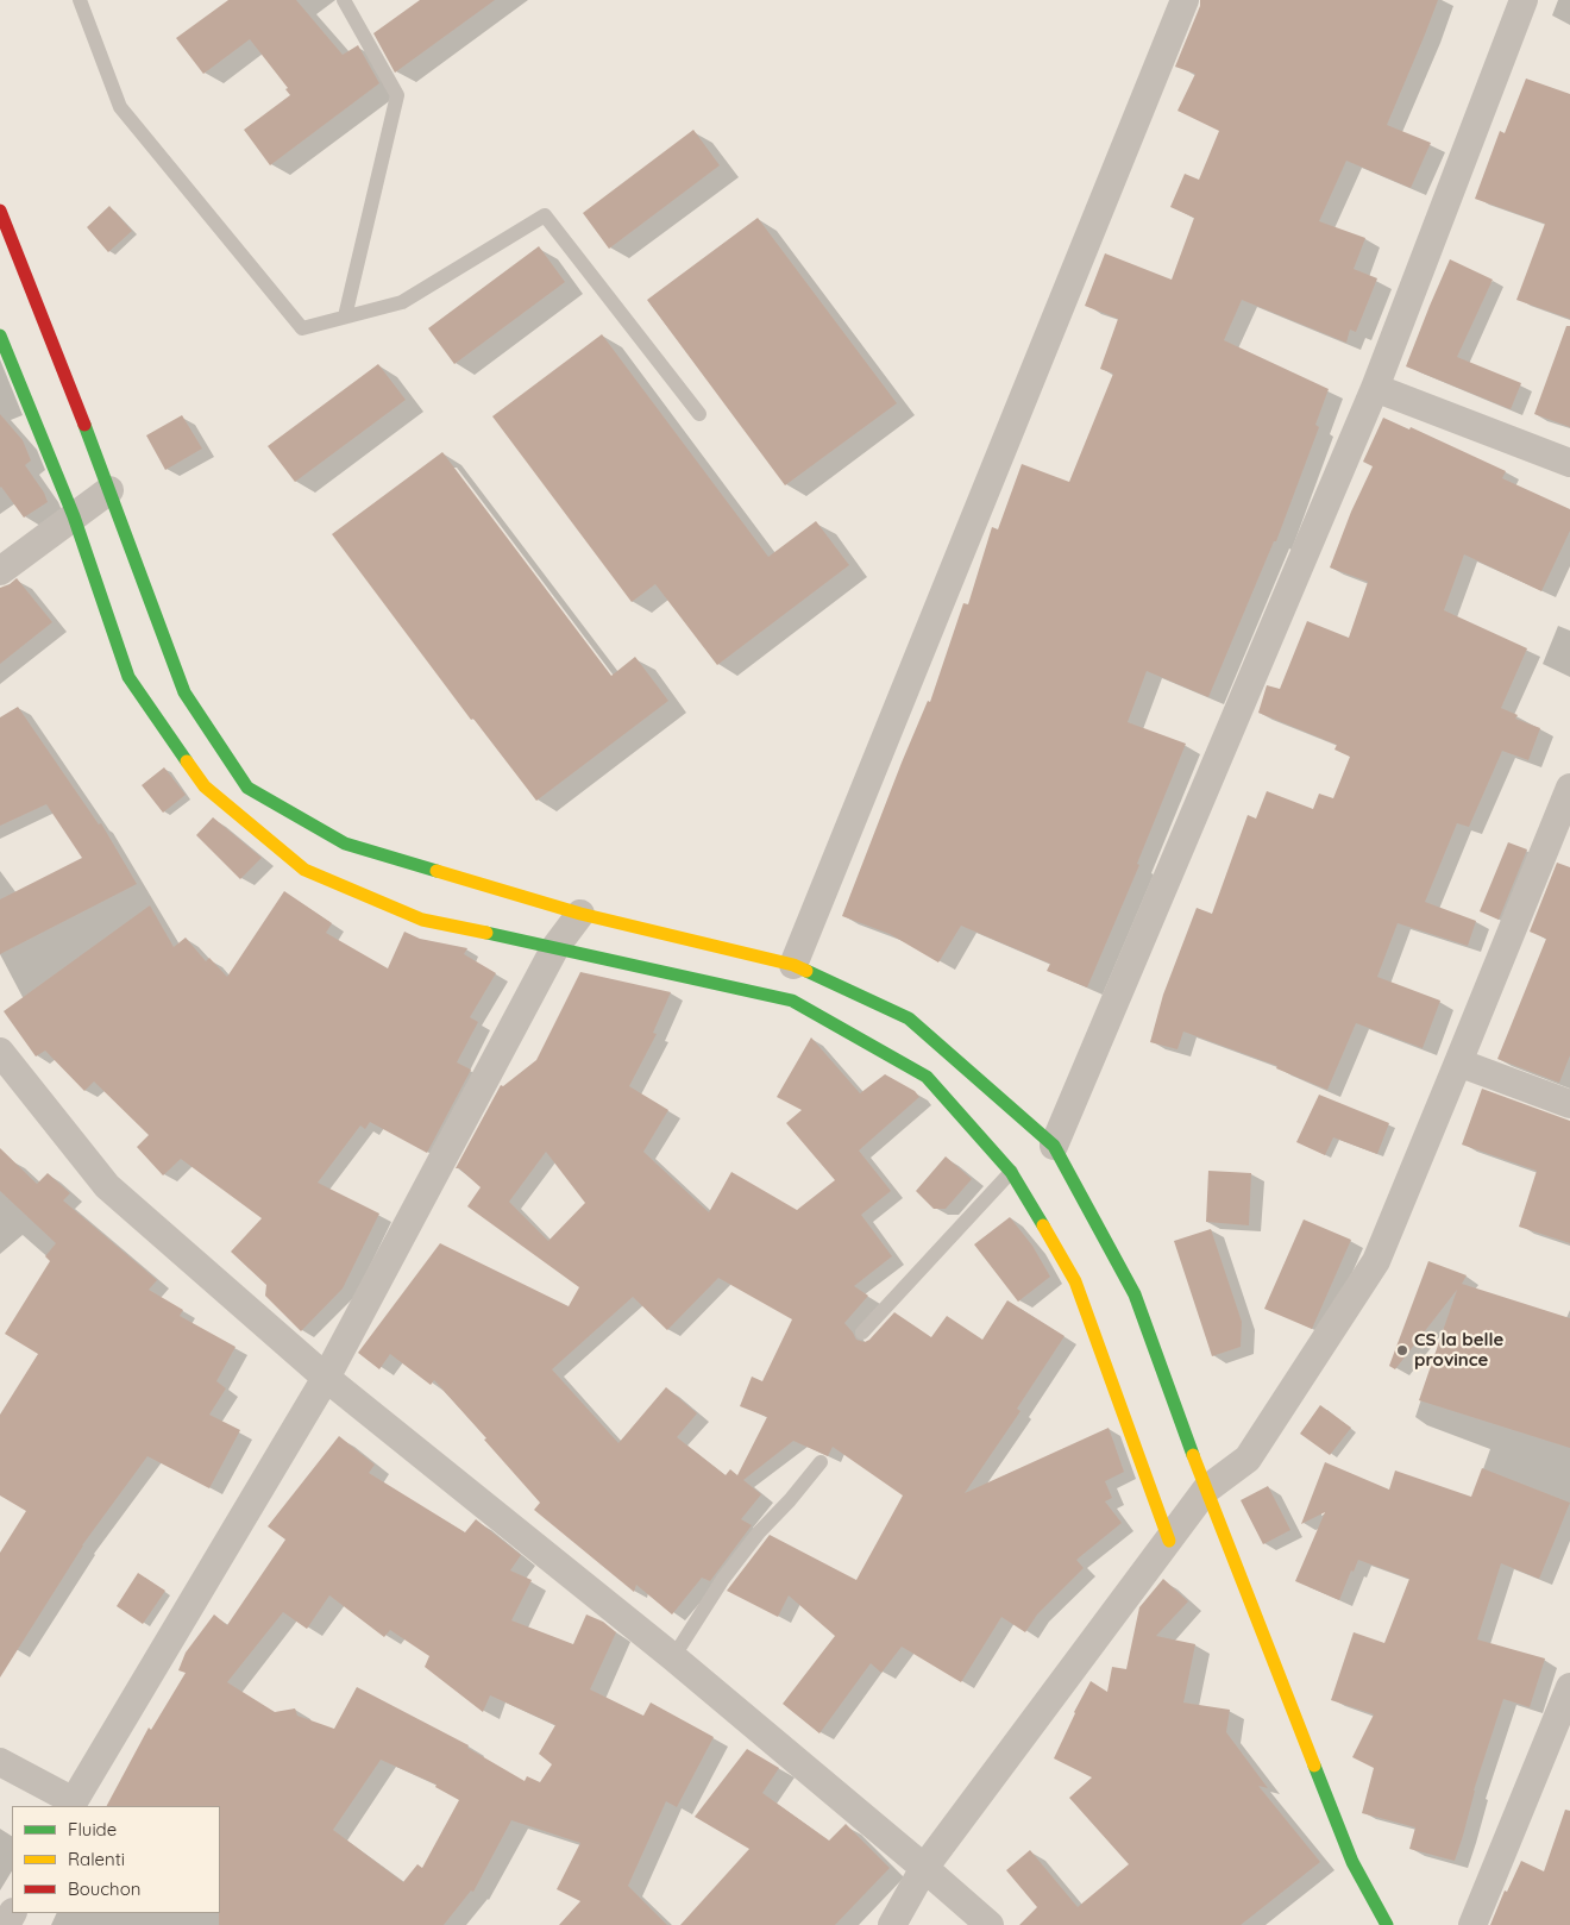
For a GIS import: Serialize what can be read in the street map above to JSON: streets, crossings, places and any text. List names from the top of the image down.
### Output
{
  "places": ["CS la belle province"],
  "legend": ["Fluide", "Ralenti", "Bouchon"]
}
